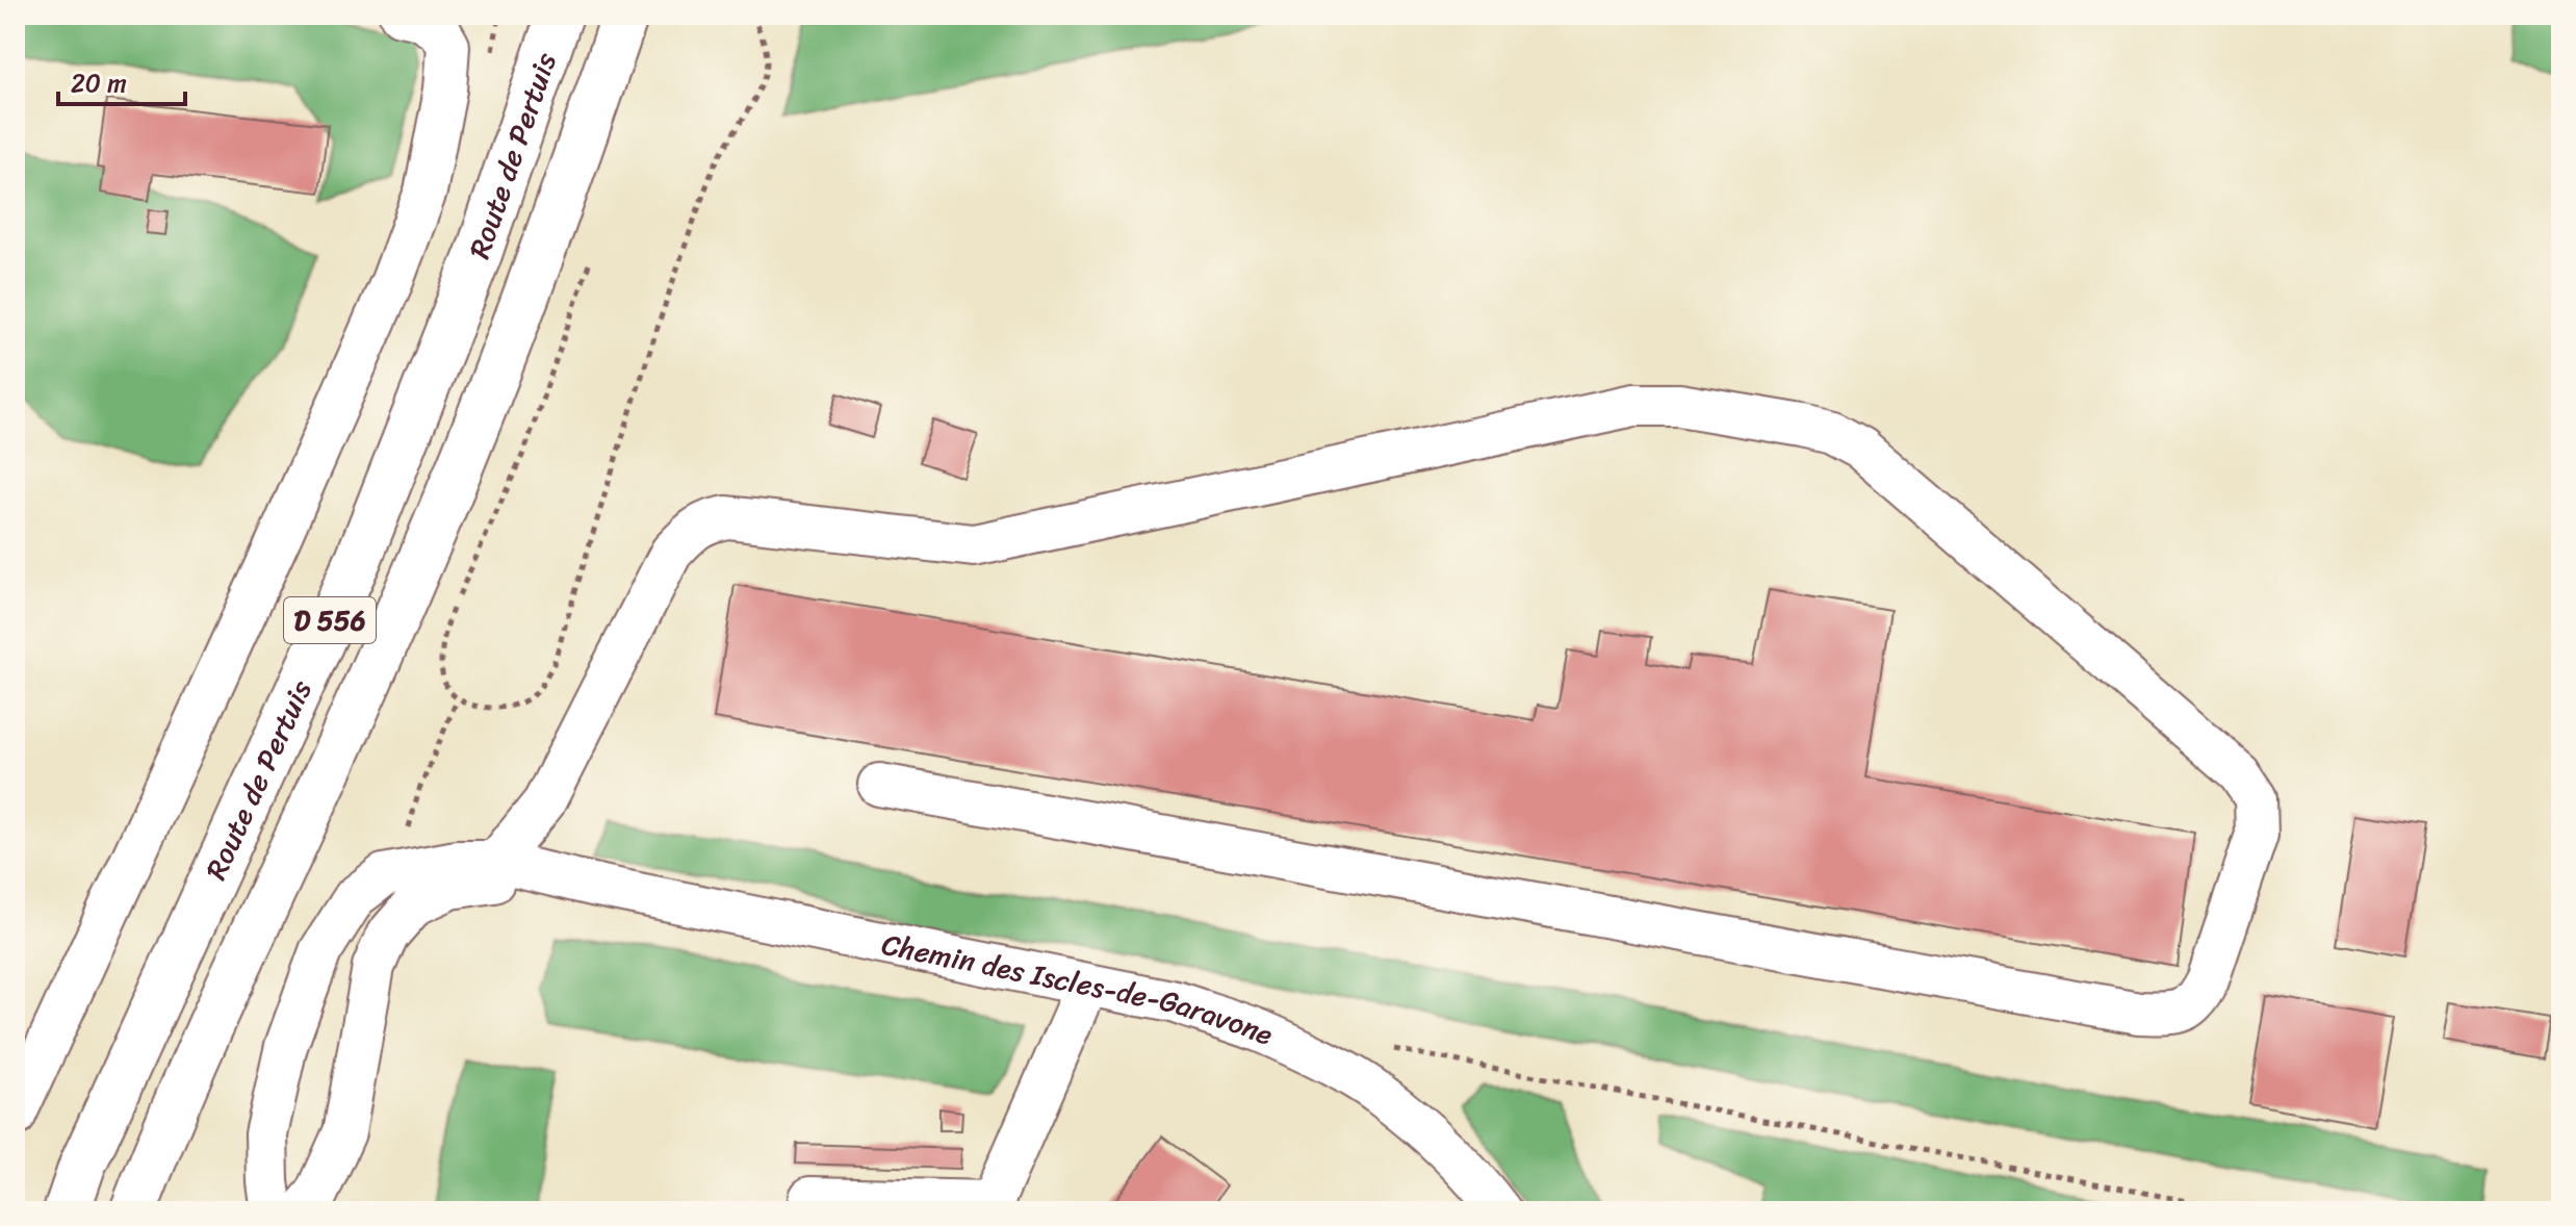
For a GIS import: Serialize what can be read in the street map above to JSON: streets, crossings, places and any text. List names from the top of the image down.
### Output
{
  "streets": {
    "main road": ["Route de Pertuis", "D 556"],
    "street": ["Chemin des Iscles-de-Garavone"]
  },
  "scale_bar": "20 m"
}
